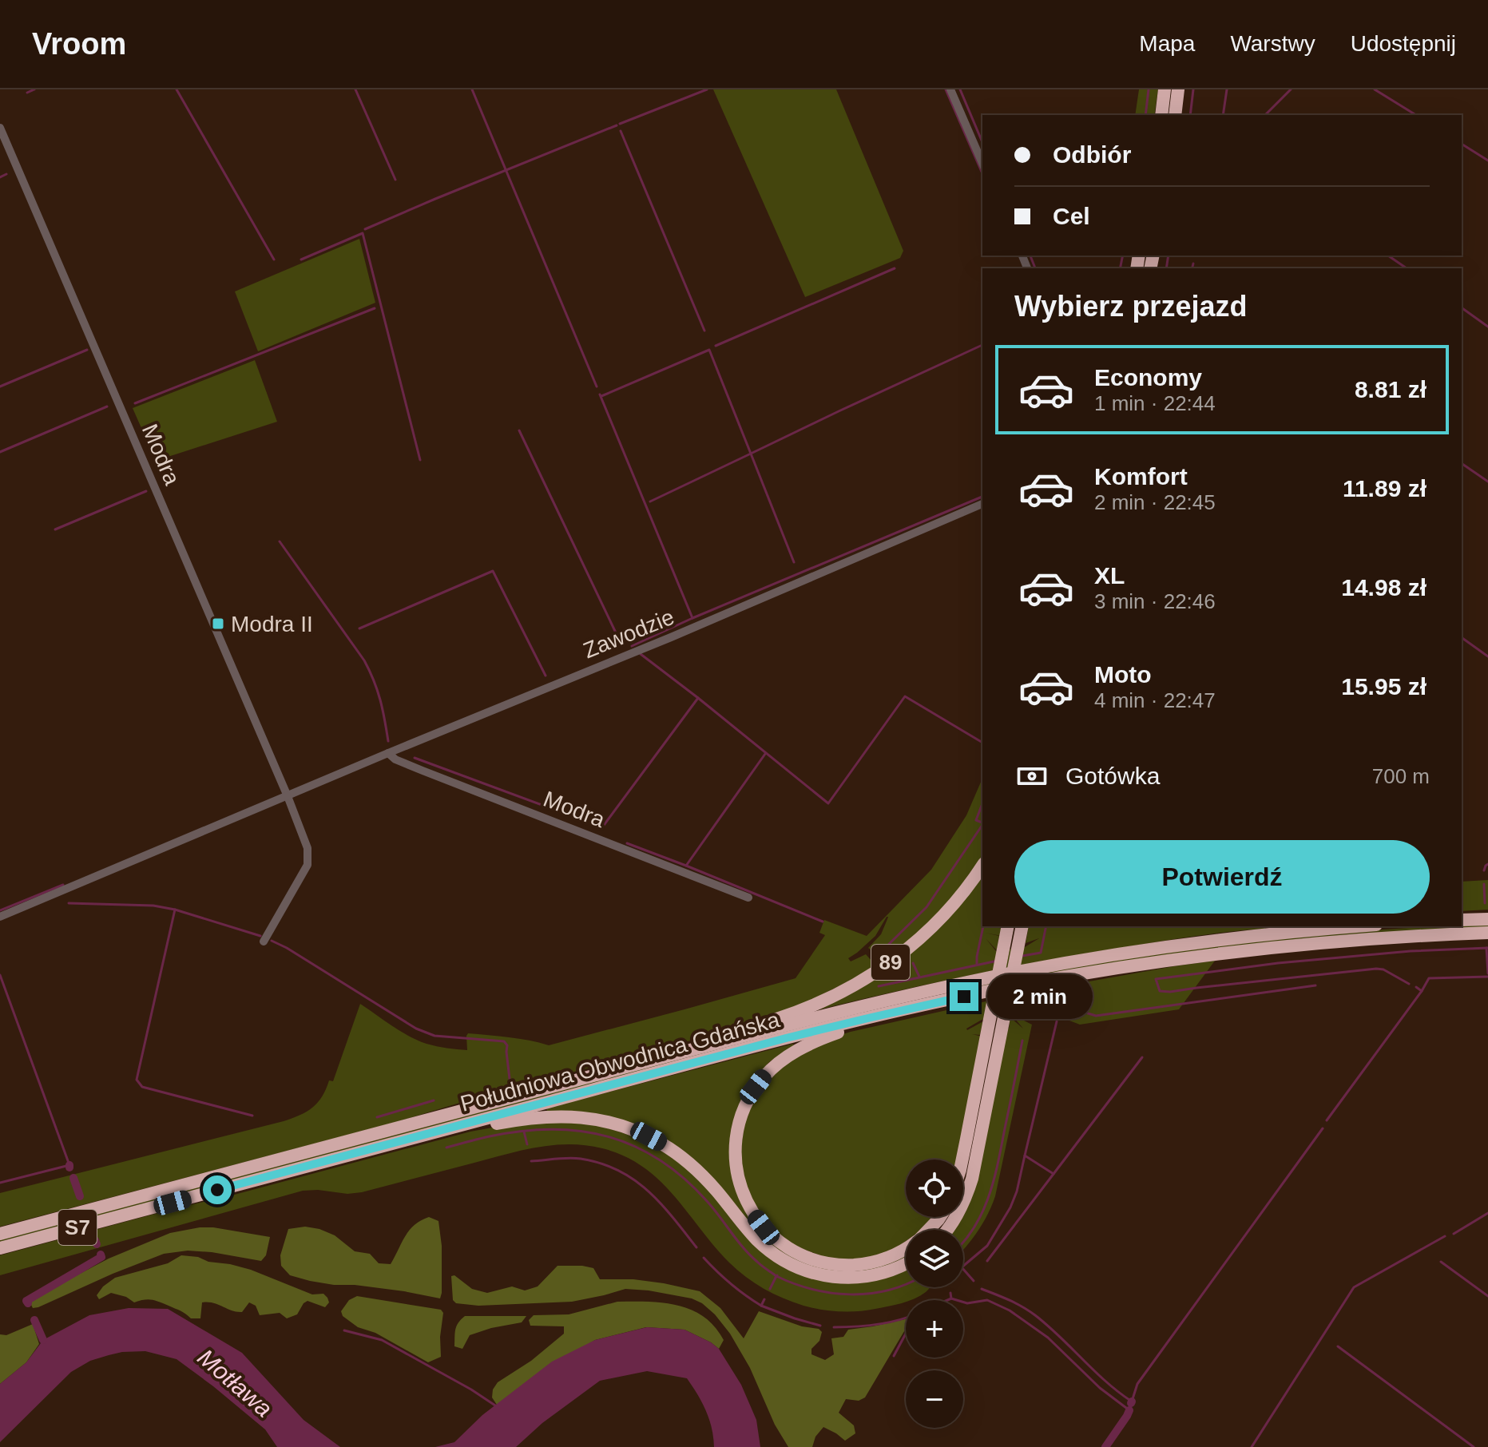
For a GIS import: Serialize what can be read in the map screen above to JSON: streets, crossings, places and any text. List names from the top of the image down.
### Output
{
  "streets": {
    "highway": ["89", "Południowa Obwodnica Gdańska", "S7"],
    "street": ["Modra", "Zawodzie"]
  },
  "crossings": [
    ["Modra", "Zawodzie"],
    ["89", "Południowa Obwodnica Gdańska"]
  ],
  "water": ["Motława"],
  "places": {
    "transit": ["Modra II"]
  },
  "page": {
    "header": "Vroom",
    "nav": ["Mapa", "Warstwy", "Udostępnij"],
    "banner": ["Odbiór", "Cel"],
    "heading": "Wybierz przejazd",
    "list": [
      {
        "name": "Economy",
        "note": "1 min · 22:44",
        "value": "8.81 zł"
      },
      {
        "name": "Komfort",
        "note": "2 min · 22:45",
        "value": "11.89 zł"
      },
      {
        "name": "XL",
        "note": "3 min · 22:46",
        "value": "14.98 zł"
      },
      {
        "name": "Moto",
        "note": "4 min · 22:47",
        "value": "15.95 zł"
      }
    ],
    "pay": ["Gotówka", "700 m"],
    "buttons": "Potwierdź",
    "bubble": "2 min",
    "map_buttons": ["+", "−"]
  }
}
